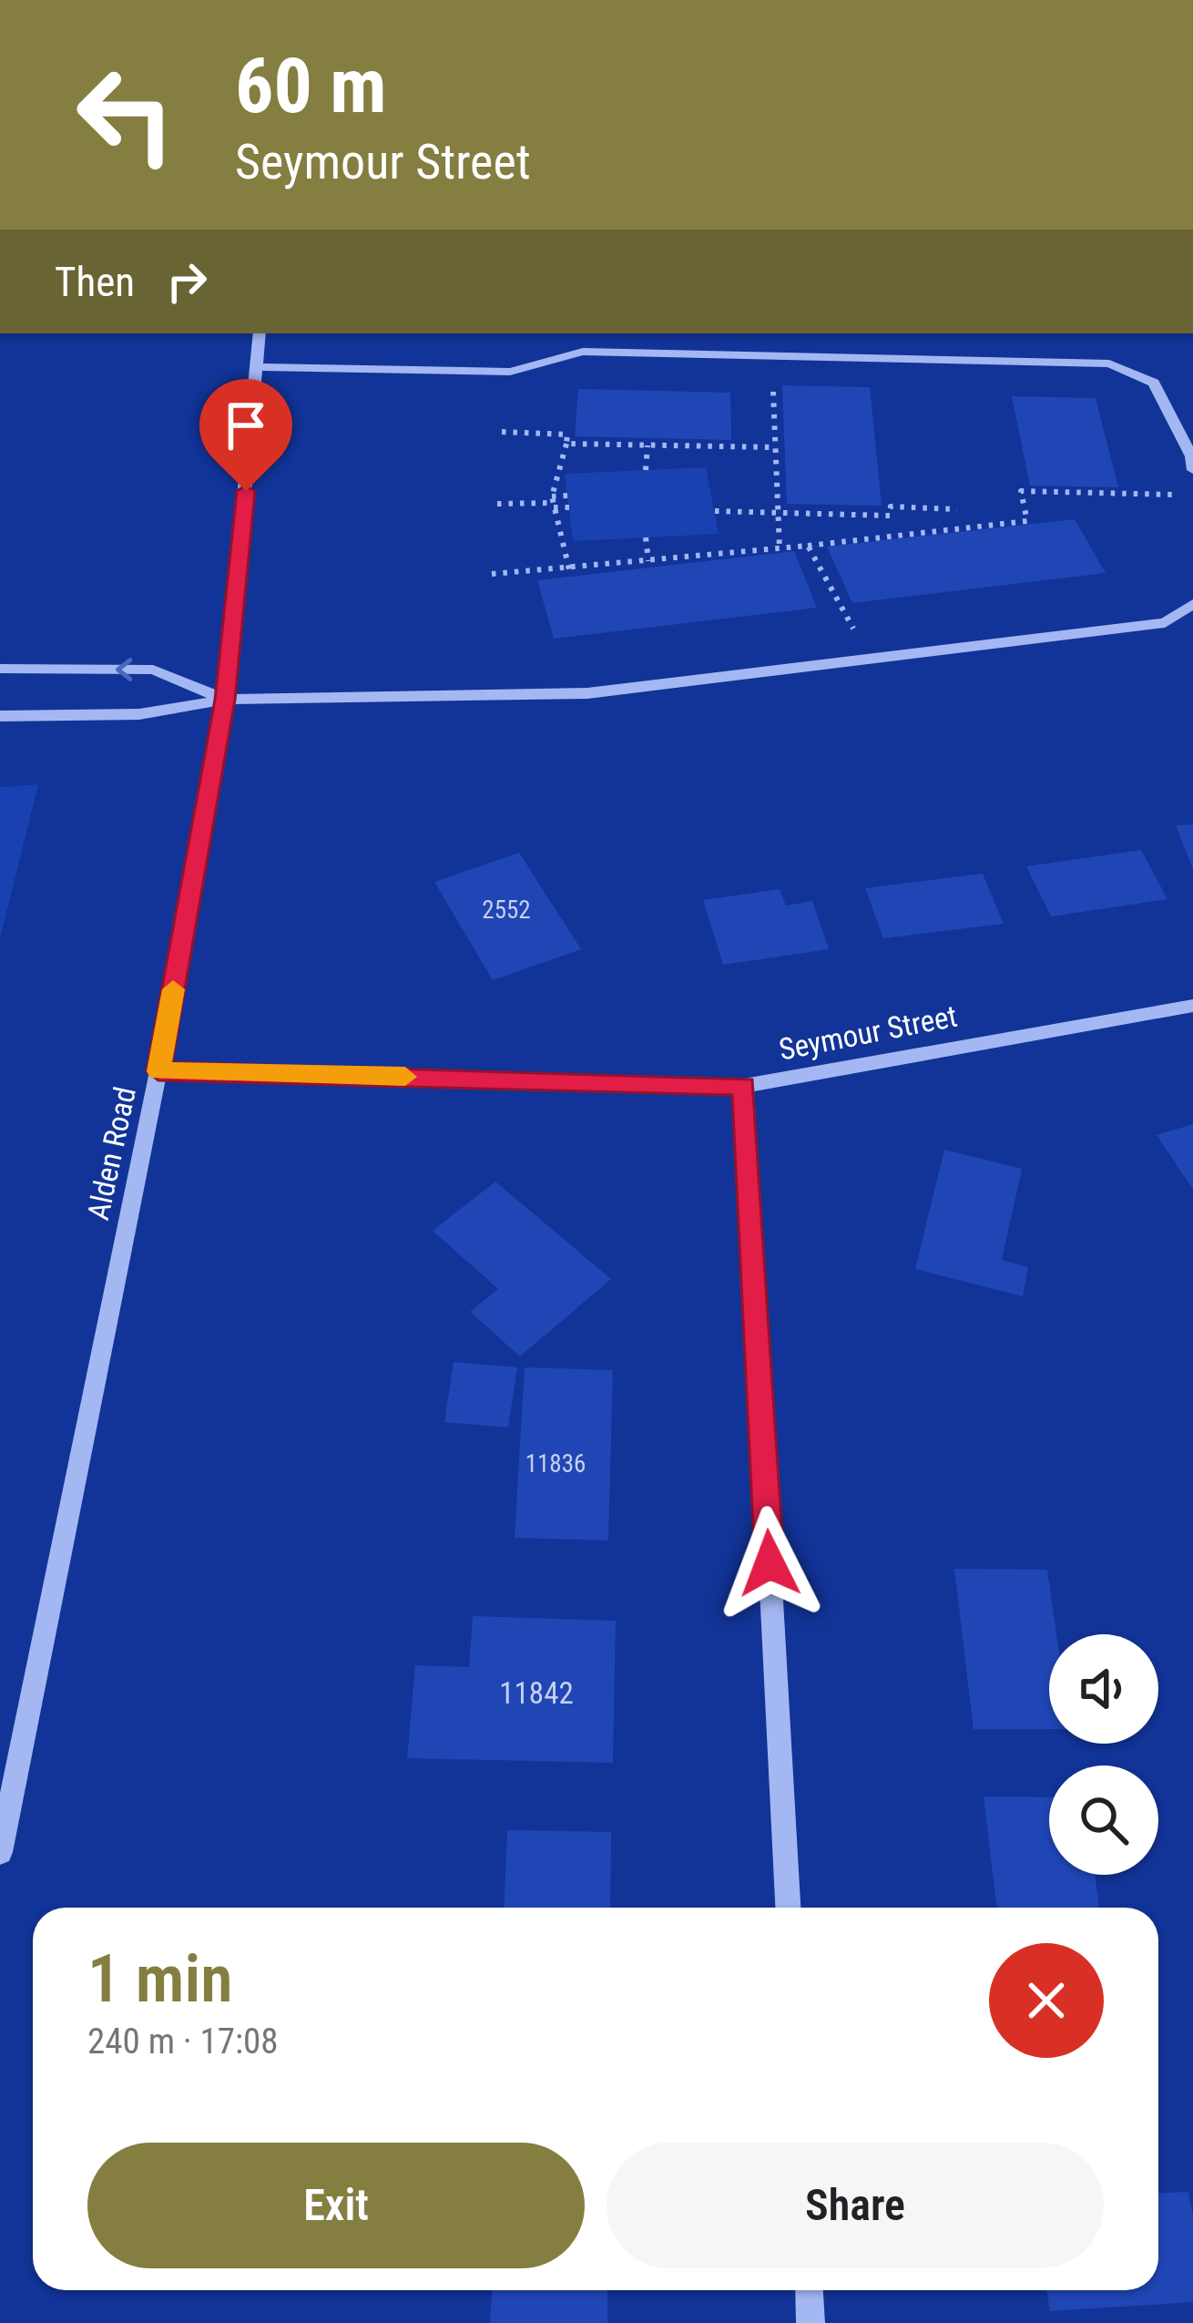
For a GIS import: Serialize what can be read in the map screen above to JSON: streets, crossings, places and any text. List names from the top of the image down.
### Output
{
  "streets": {
    "street": ["Seymour Street", "Alden Road"]
  },
  "crossings": [
    ["Seymour Street", "Alden Road"]
  ],
  "house_numbers": ["2552", "11836", "11842"],
  "page": {
    "turn": ["60 m", "Seymour Street"],
    "then": "Then",
    "heading": ["1 min", "240 m · 17:08"],
    "buttons": ["Exit", "Share"]
  }
}
